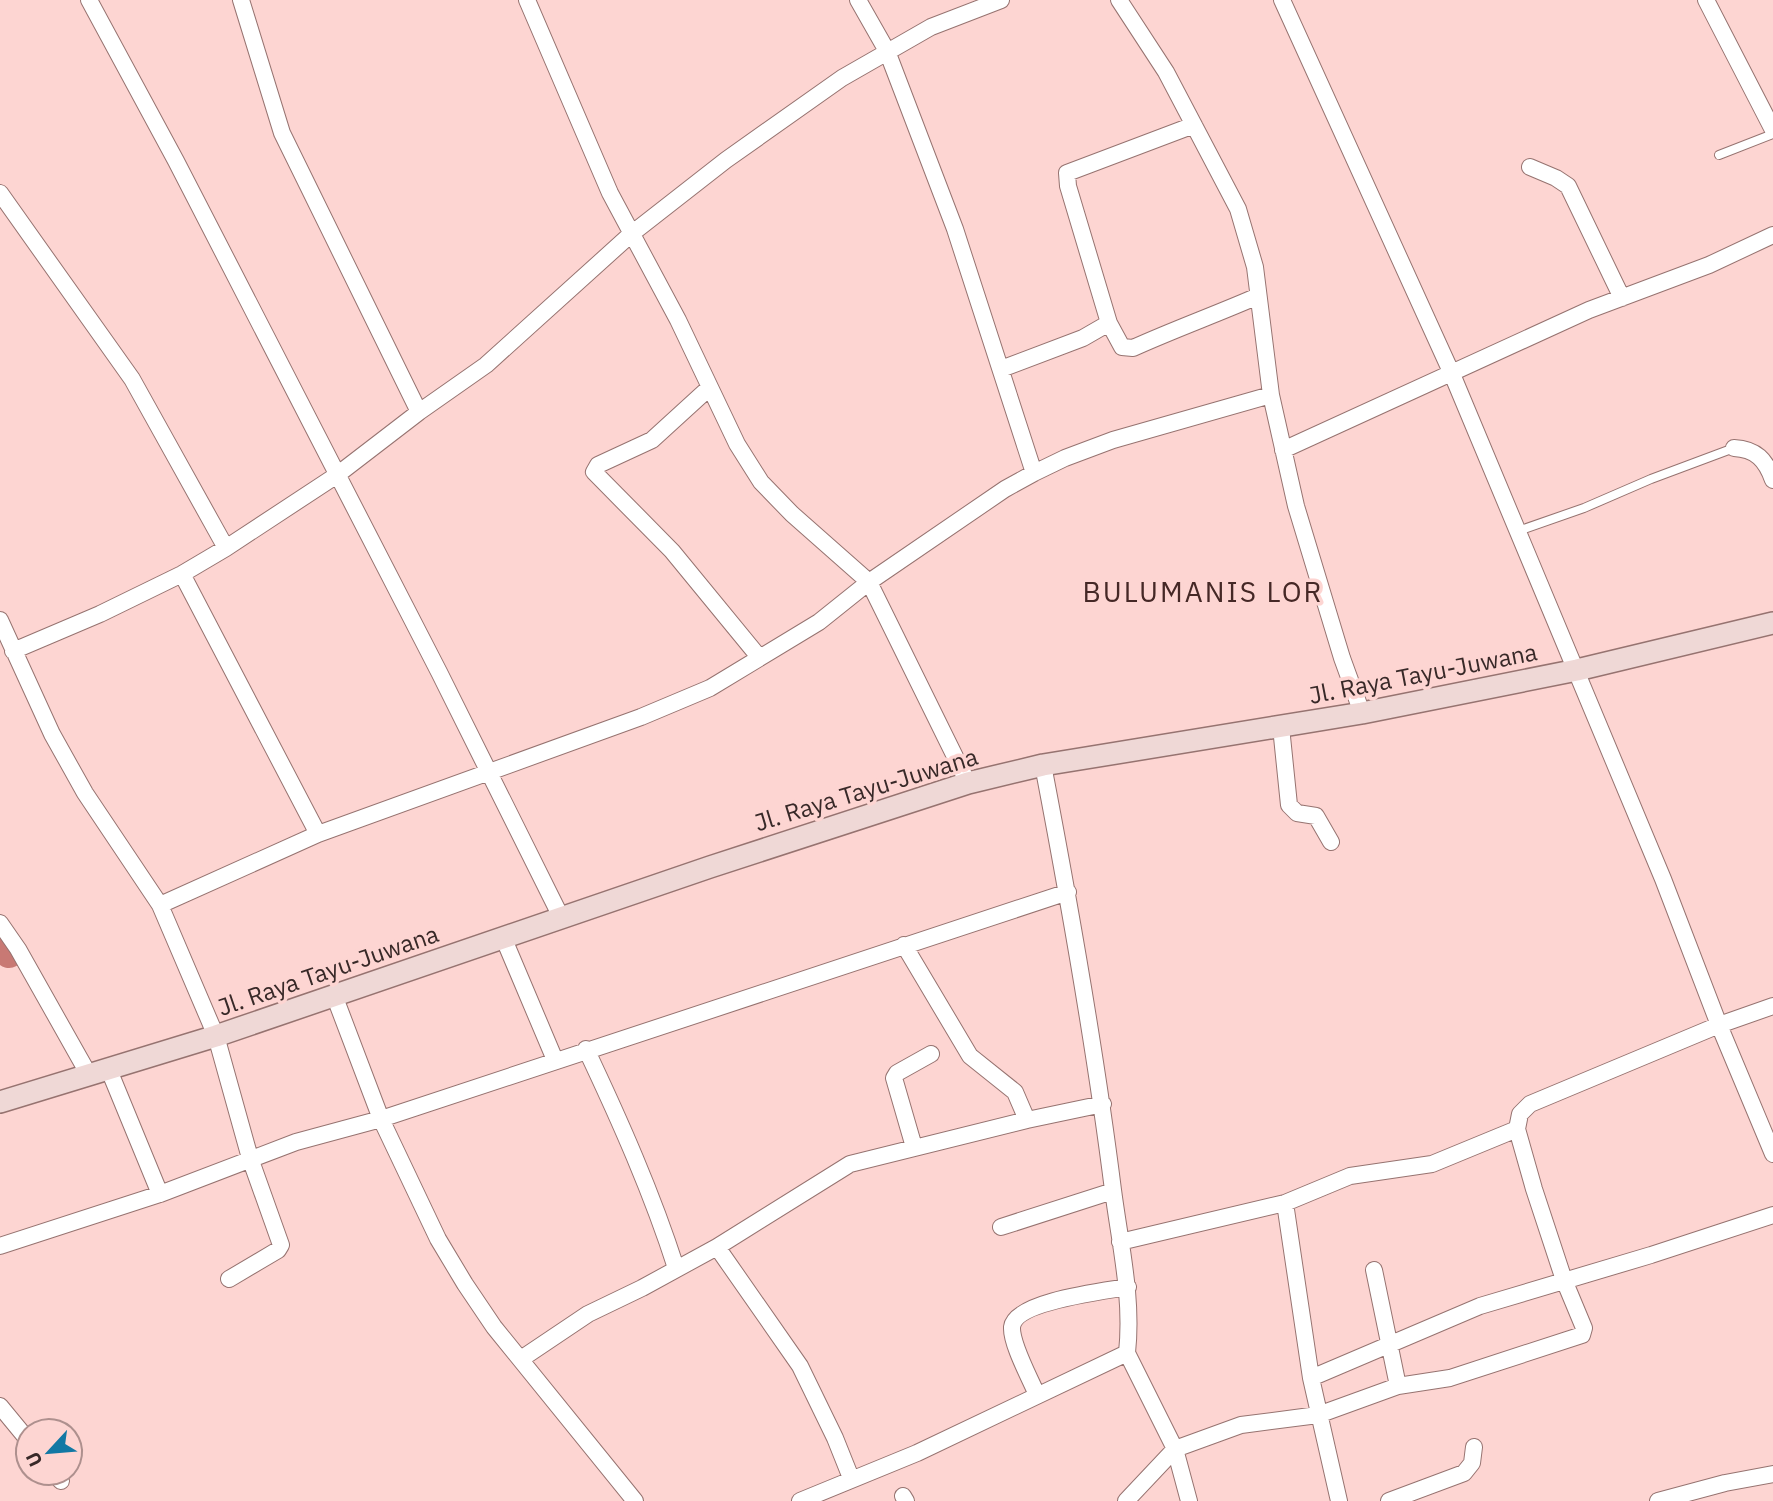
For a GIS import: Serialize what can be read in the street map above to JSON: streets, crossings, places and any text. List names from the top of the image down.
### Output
{
  "streets": {
    "main road": ["Jl. Raya Tayu-Juwana"]
  },
  "districts": ["BULUMANIS LOR"],
  "north": "bottom left"
}
